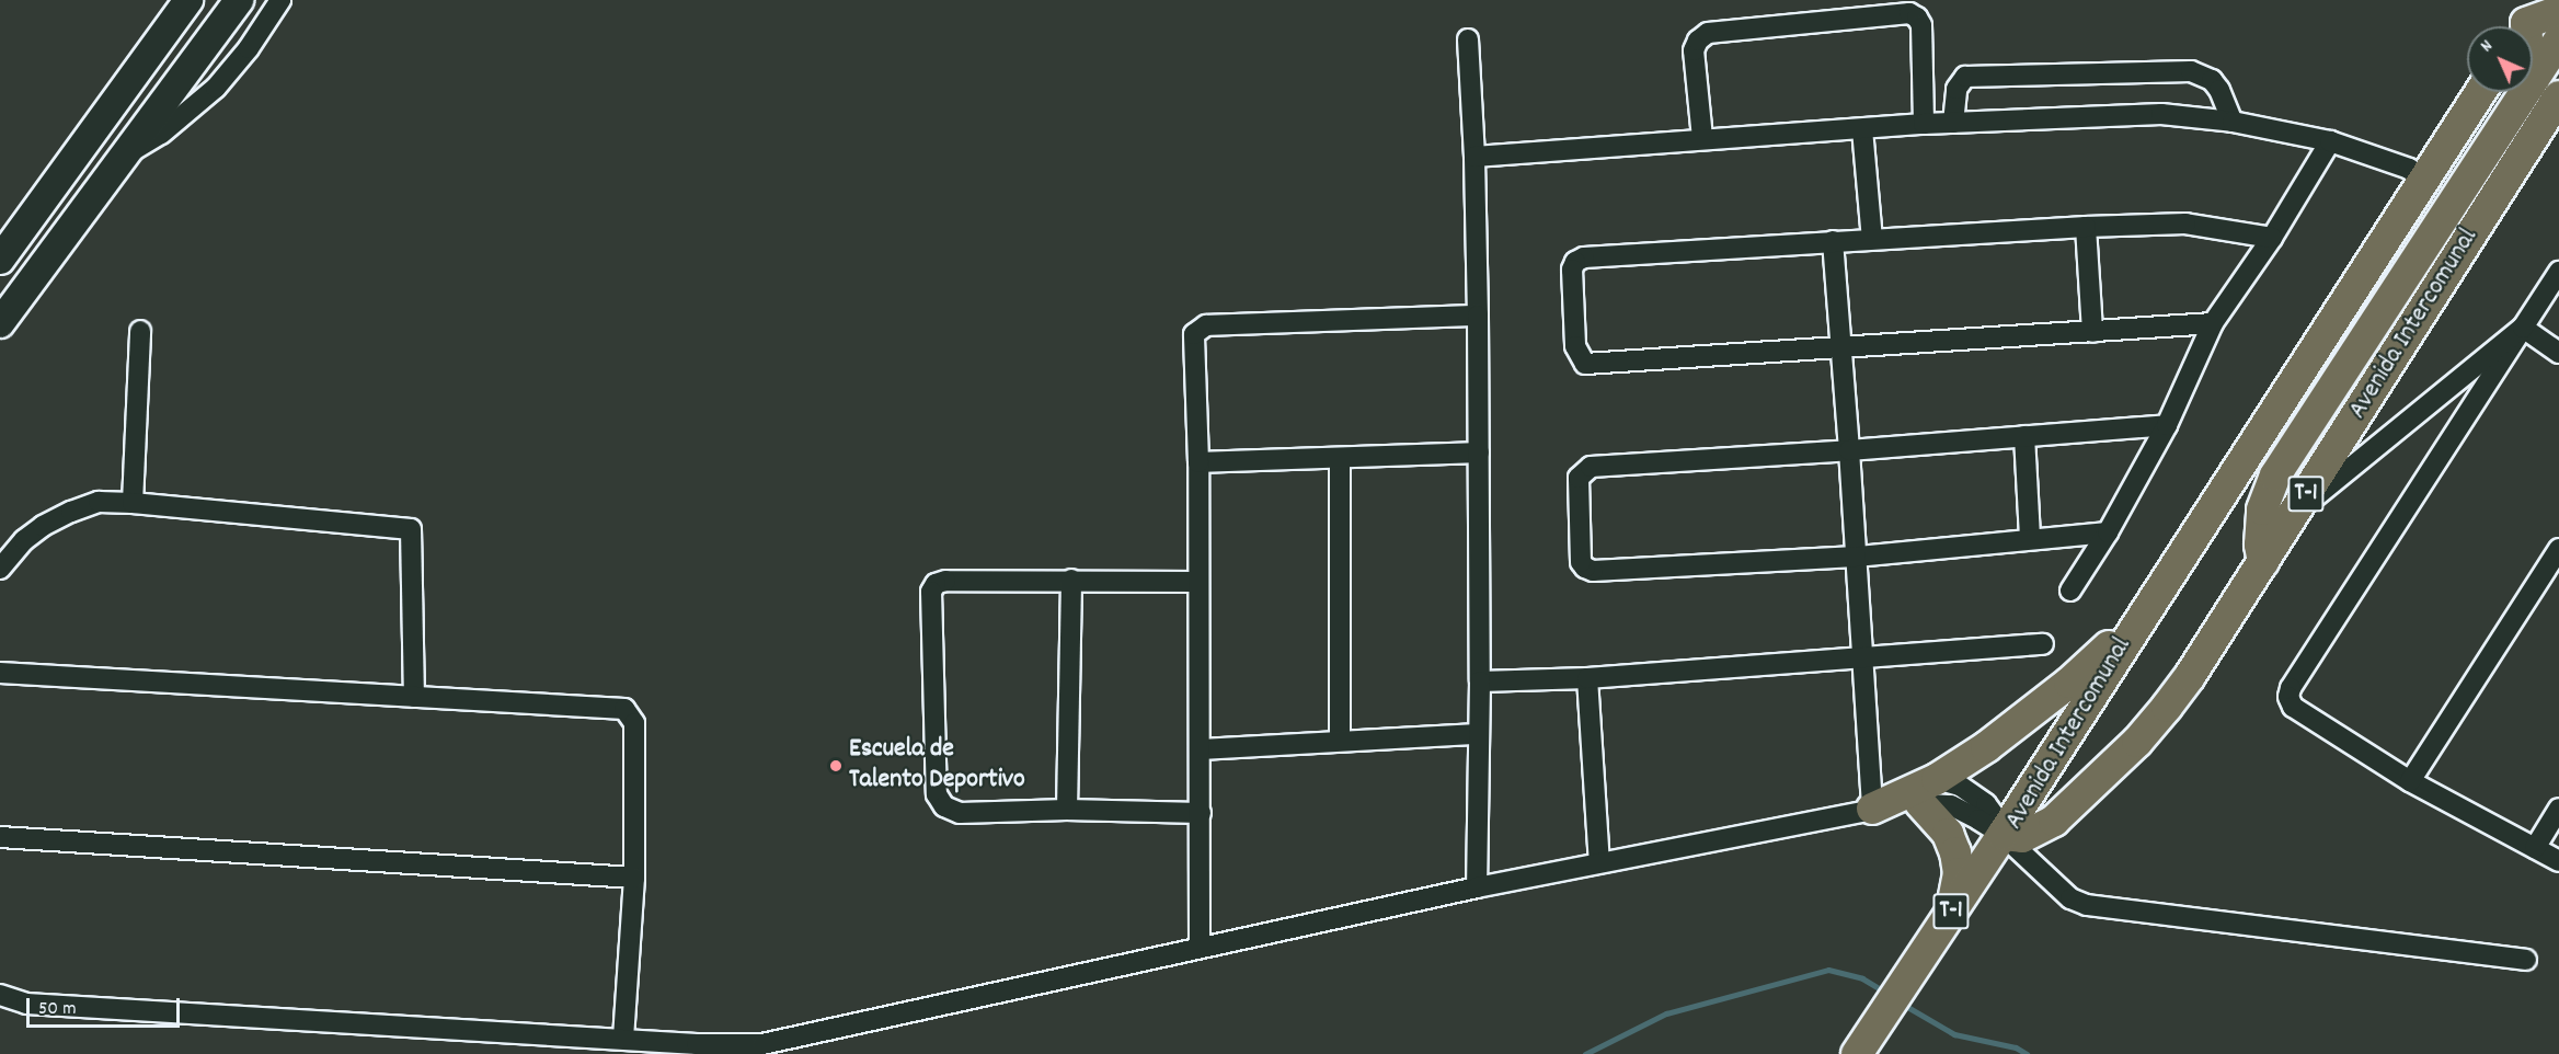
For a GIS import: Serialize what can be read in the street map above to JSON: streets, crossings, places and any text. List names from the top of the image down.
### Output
{
  "streets": {
    "main road": ["Avenida Intercomunal", "T-1"]
  },
  "crossings": [
    ["Avenida Intercomunal", "T-1"]
  ],
  "places": ["Escuela de Talento Deportivo"],
  "scale_bar": "50 m",
  "north": "top left"
}
